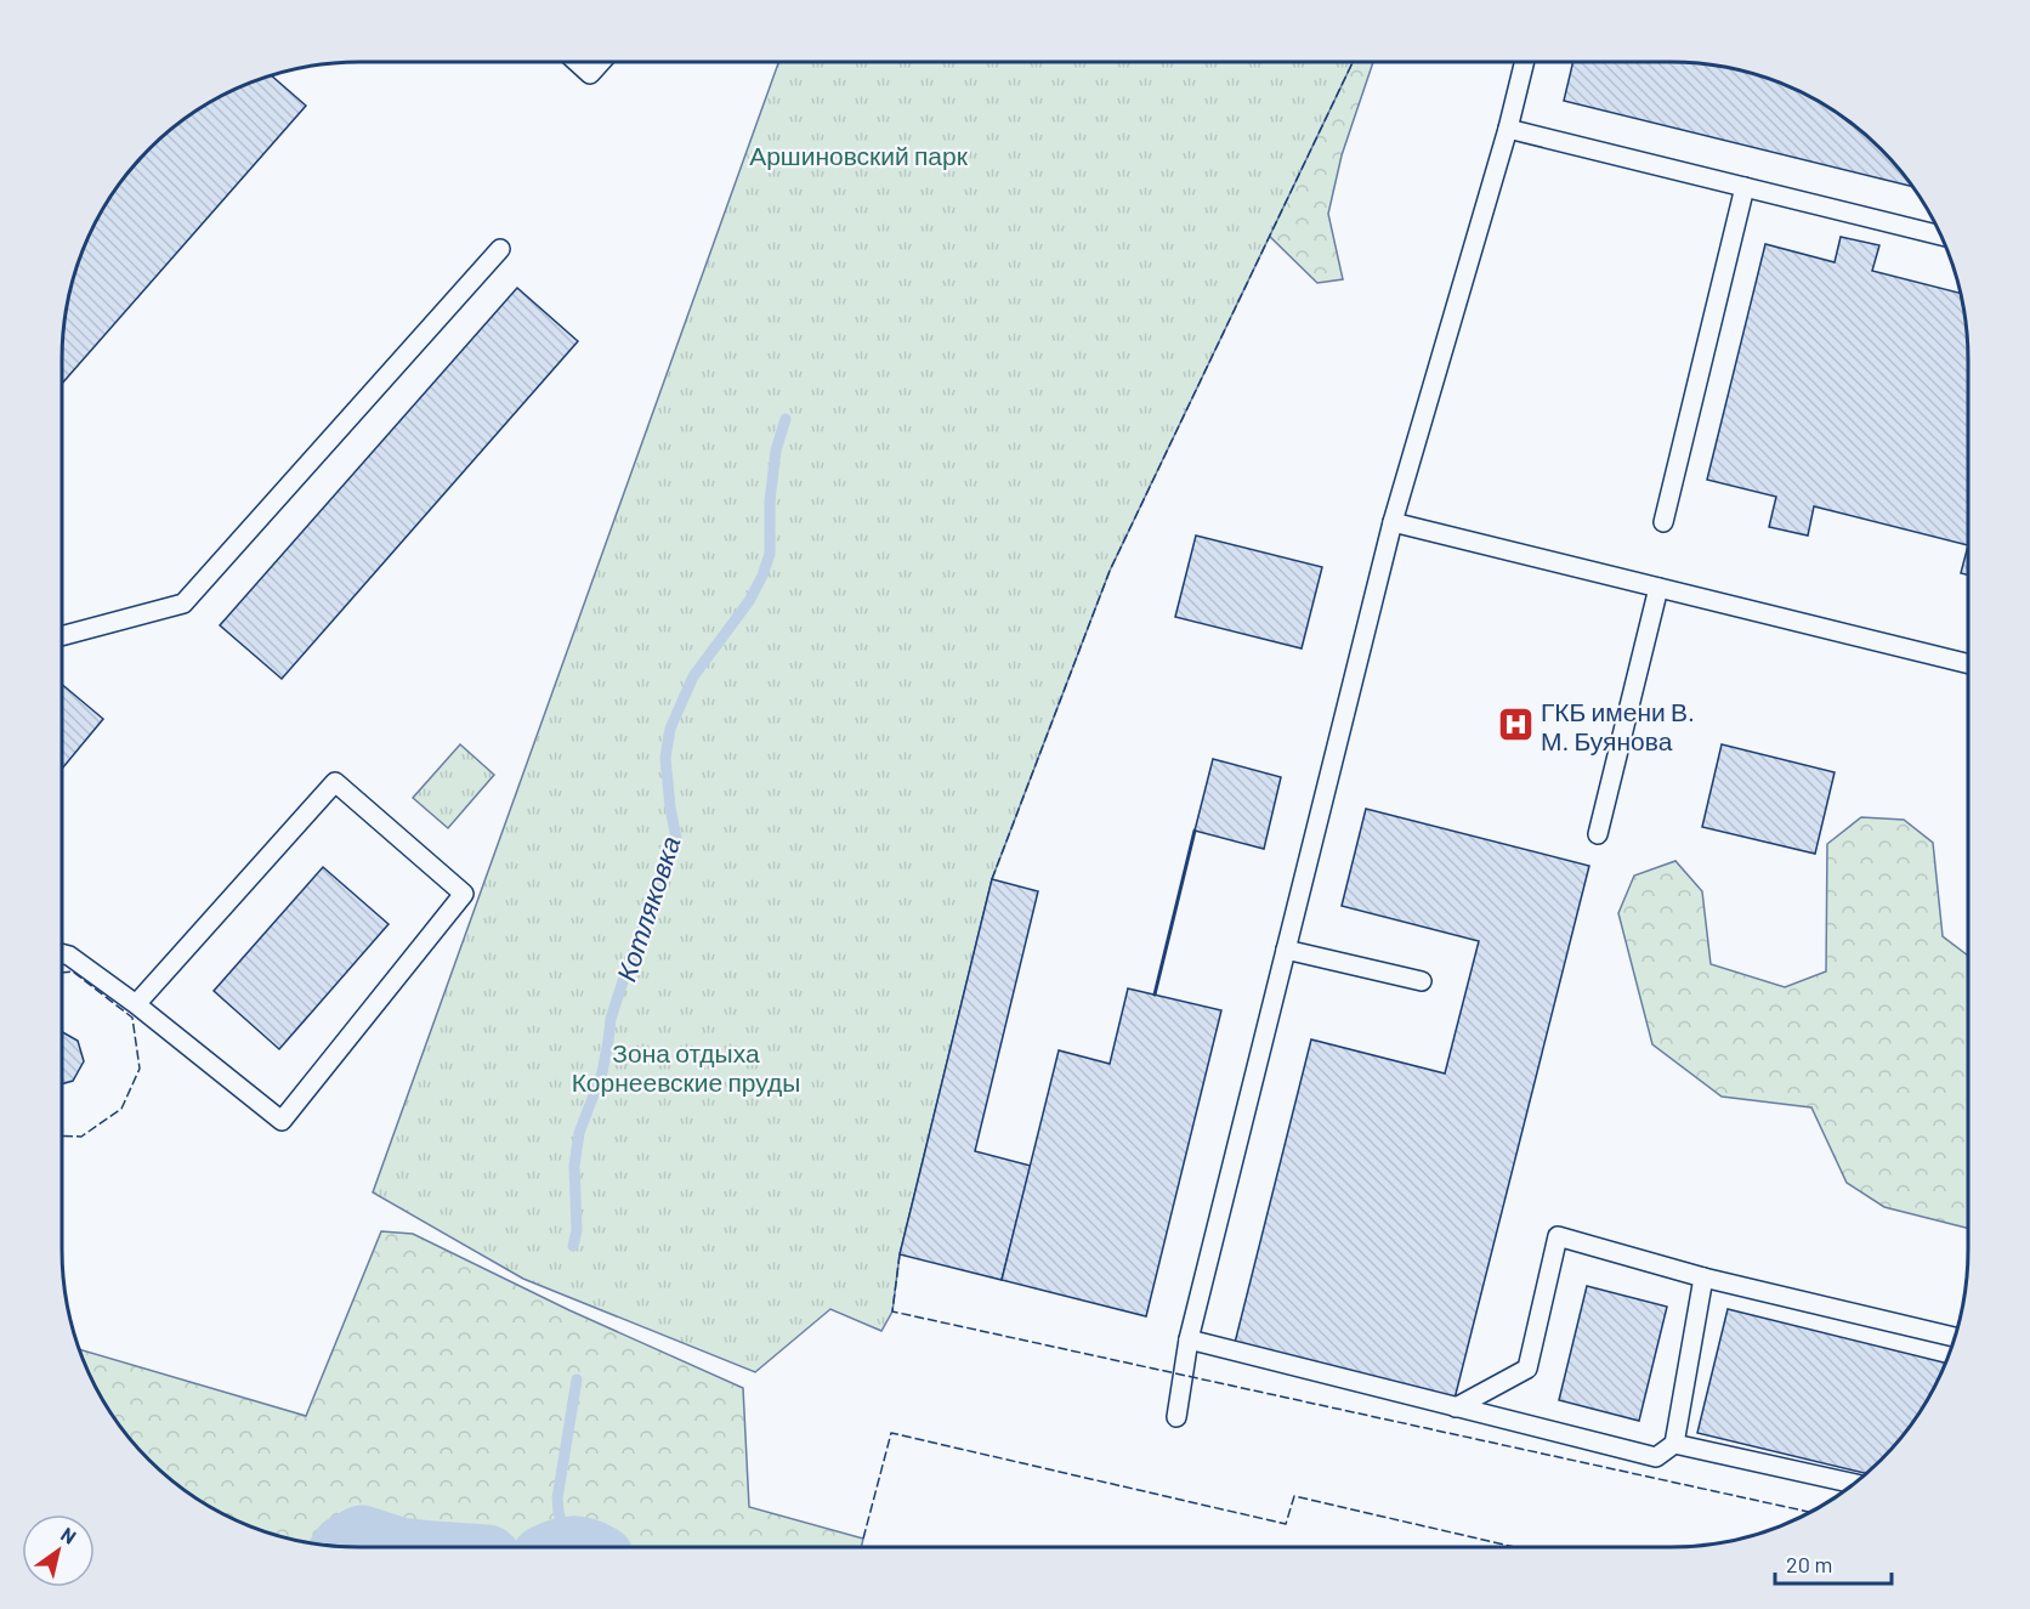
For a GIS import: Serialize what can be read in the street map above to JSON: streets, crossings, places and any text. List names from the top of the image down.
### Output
{
  "water": ["Котляковка"],
  "parks": ["Аршиновский парк", "Зона отдыха Корнеевские пруды"],
  "places": {
    "hospital": ["ГКБ имени В. М. Буянова"]
  },
  "scale_bar": "20 m",
  "north": "top right"
}
